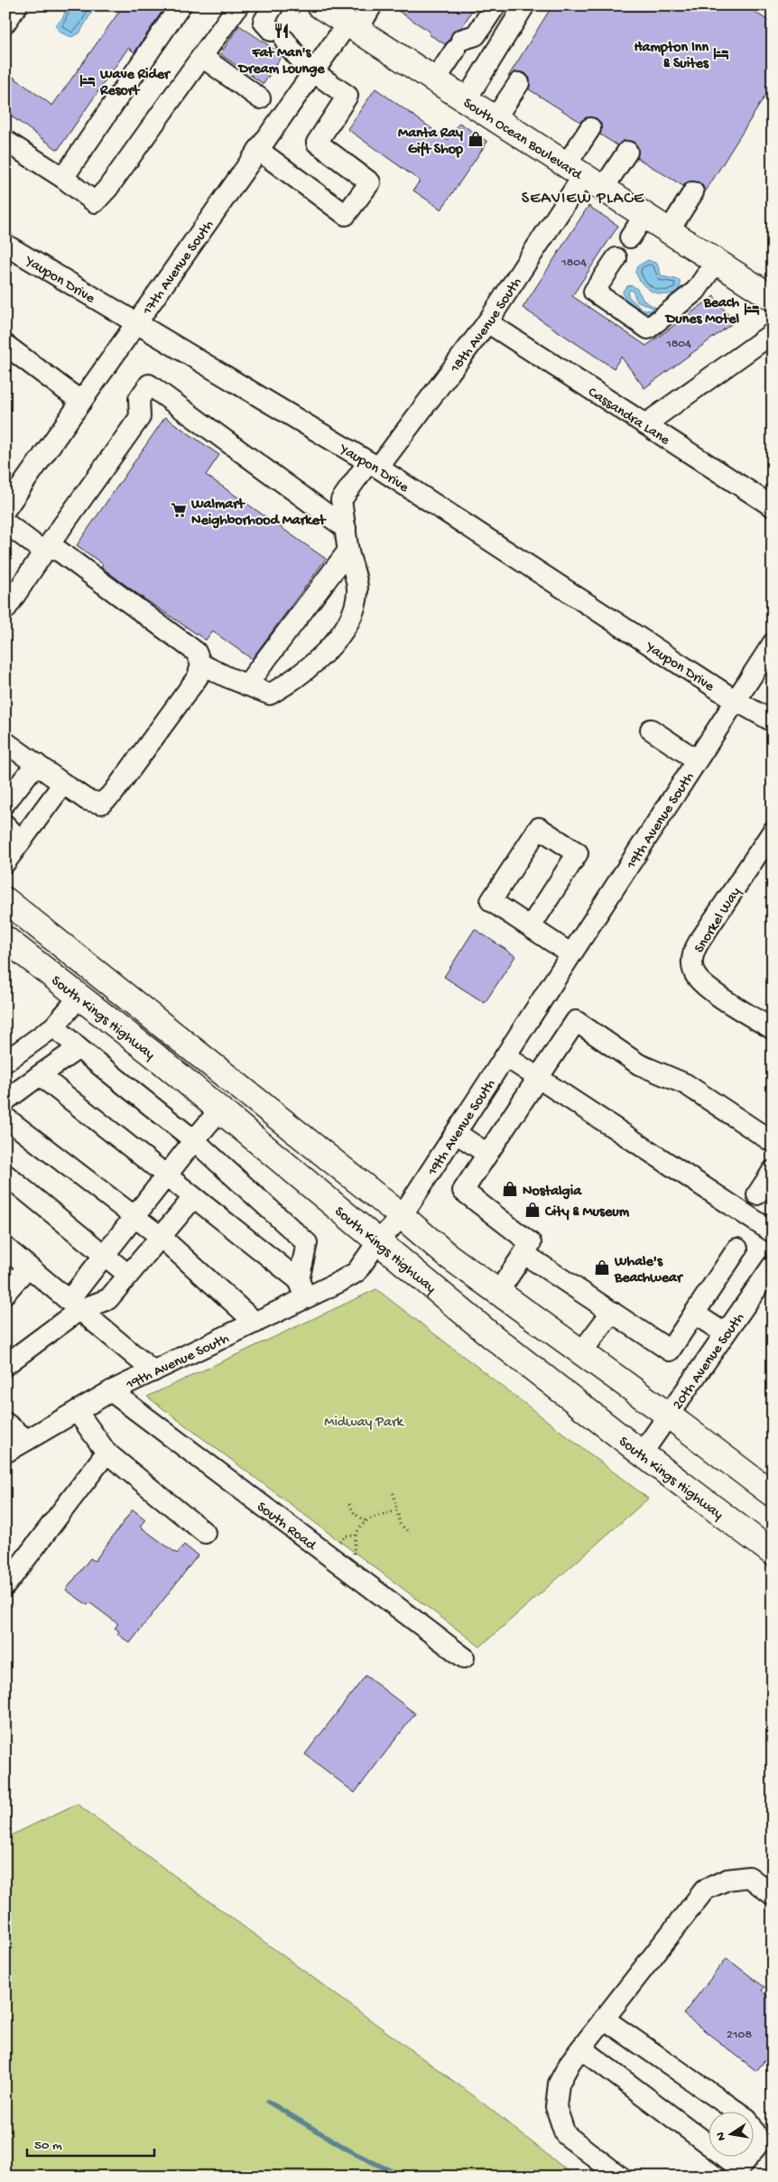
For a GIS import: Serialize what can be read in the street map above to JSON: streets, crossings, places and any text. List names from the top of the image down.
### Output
{
  "streets": {
    "main road": ["South Ocean Boulevard", "South Kings Highway"],
    "street": [
      "17th Avenue South",
      "Yaupon Drive",
      "18th Avenue South",
      "Cassandra Lane",
      "19th Avenue South",
      "Snorkel Way",
      "20th Avenue South",
      "South Road"
    ]
  },
  "crossings": [
    ["South Ocean Boulevard", "17th Avenue South"],
    ["South Ocean Boulevard", "18th Avenue South"],
    ["17th Avenue South", "Yaupon Drive"],
    ["Yaupon Drive", "18th Avenue South"],
    ["Yaupon Drive", "19th Avenue South"],
    ["18th Avenue South", "Cassandra Lane"],
    ["19th Avenue South", "South Kings Highway"],
    ["19th Avenue South", "South Road"],
    ["South Kings Highway", "20th Avenue South"]
  ],
  "districts": ["SEAVIEW PLACE"],
  "parks": ["Midway Park"],
  "places": {
    "restaurant": ["Fat Man's Dream Lounge"],
    "hotel": ["Hampton Inn & Suites", "Wave Rider Resort", "Beach Dunes Motel"],
    "shop": [
      "Manta Ray Gift Shop",
      "Nostalgia",
      "City & Museum",
      "Whale's Beachwear"
    ],
    "supermarket": ["Walmart Neighborhood Market"]
  },
  "house_numbers": ["1804", "1804", "2108"],
  "scale_bar": "50 m",
  "north": "left"
}
